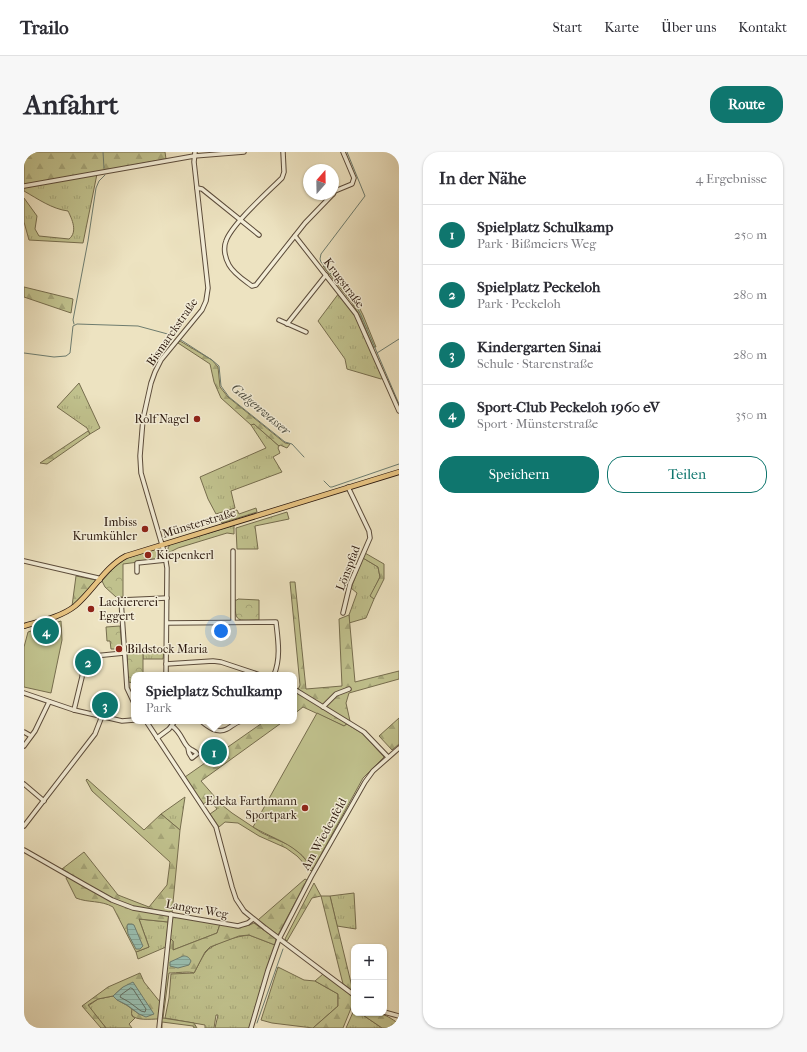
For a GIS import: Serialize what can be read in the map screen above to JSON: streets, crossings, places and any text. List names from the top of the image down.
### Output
{
  "streets": {
    "main road": ["Münsterstraße"],
    "street": [
      "Krugstraße",
      "Bismarckstraße",
      "Lönspfad",
      "Am Wiedenfeld",
      "Langer Weg"
    ]
  },
  "crossings": [
    ["Bismarckstraße", "Münsterstraße"],
    ["Münsterstraße", "Lönspfad"]
  ],
  "water": ["Galgenwasser"],
  "places": [
    "Rolf Nagel",
    "Imbiss Krumkühler",
    "Kiepenkerl",
    "Lackiererei Eggert",
    "Bildstock Maria",
    "Edeka Farthmann Sportpark"
  ],
  "north": "top",
  "page": {
    "header": "Trailo",
    "nav": [
      "Start",
      "Karte",
      "Über uns",
      "Kontakt"
    ],
    "buttons": [
      "Route",
      ["Speichern", "Teilen"]
    ],
    "title": "Anfahrt",
    "heading": ["In der Nähe", "4 Ergebnisse"],
    "list": [
      {
        "mark": "1",
        "name": "Spielplatz Schulkamp",
        "note": "Park · Bißmeiers Weg",
        "value": "250 m"
      },
      {
        "mark": "2",
        "name": "Spielplatz Peckeloh",
        "note": "Park · Peckeloh",
        "value": "280 m"
      },
      {
        "mark": "3",
        "name": "Kindergarten Sinai",
        "note": "Schule · Starenstraße",
        "value": "280 m"
      },
      {
        "mark": "4",
        "name": "Sport-Club Peckeloh 1960 eV",
        "note": "Sport · Münsterstraße",
        "value": "350 m"
      }
    ],
    "pins": [
      "4",
      "2",
      "3",
      "1"
    ],
    "popup": ["Spielplatz Schulkamp", "Park"],
    "map_buttons": ["+", "−"]
  }
}
